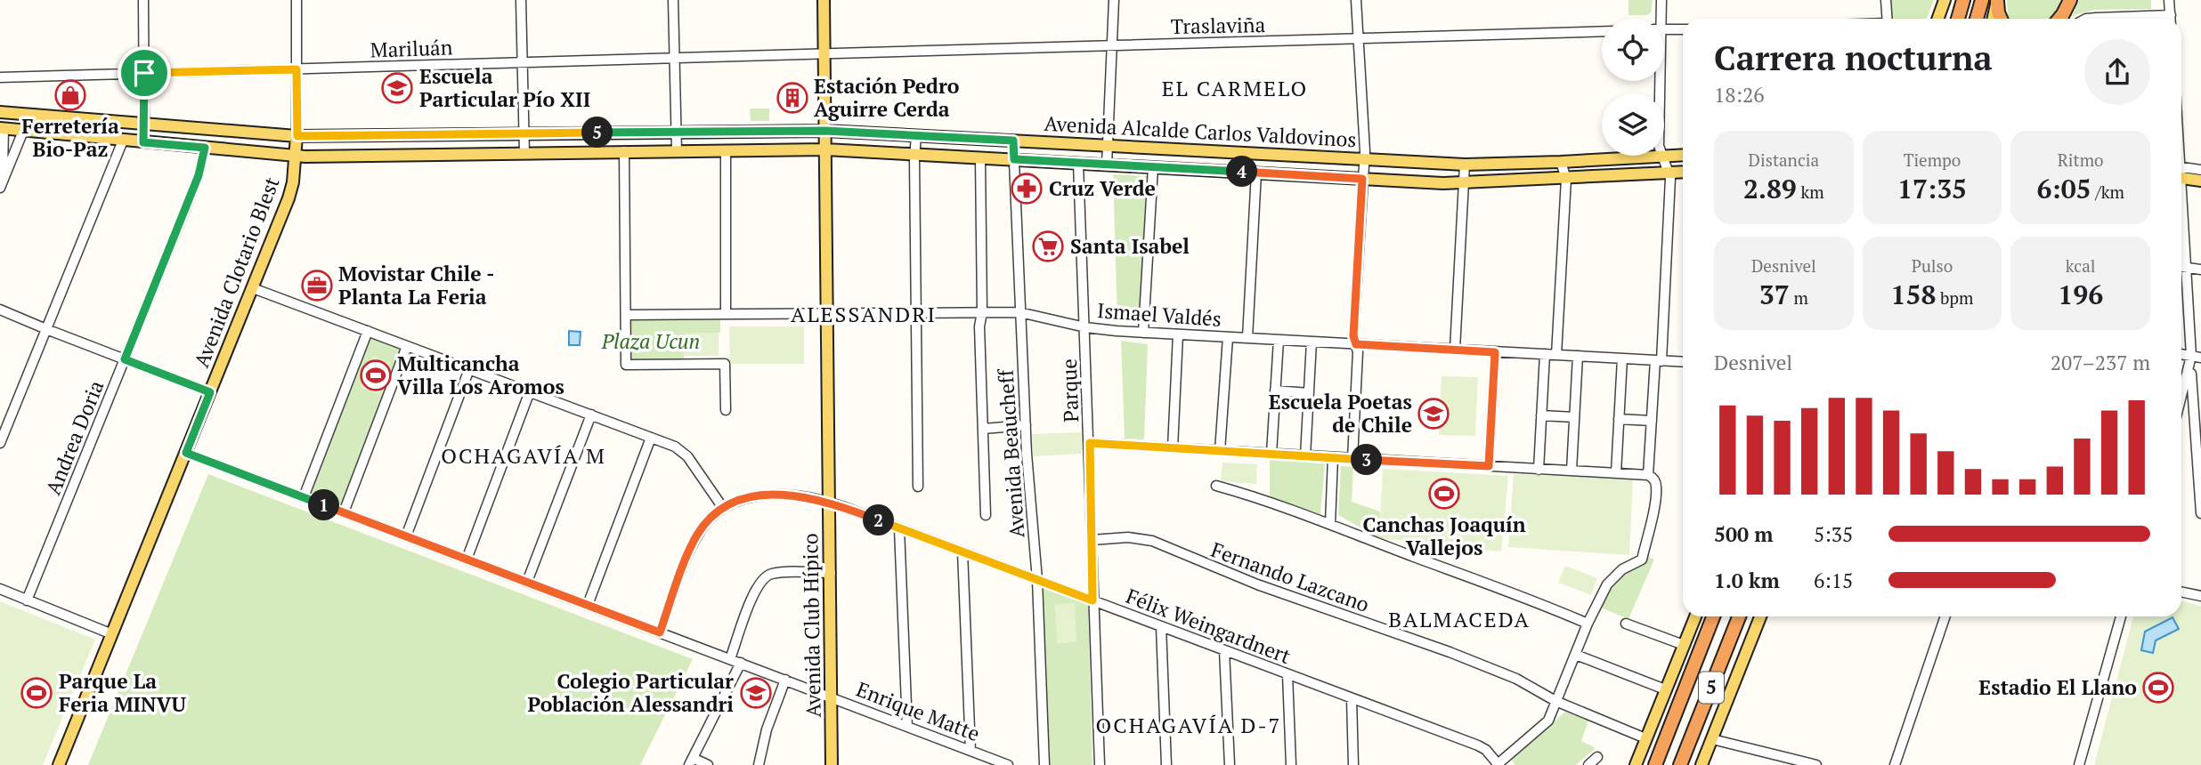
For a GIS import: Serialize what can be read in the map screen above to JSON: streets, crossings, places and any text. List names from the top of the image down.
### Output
{
  "streets": {
    "highway": ["5"],
    "main road": ["Avenida Alcalde Carlos Valdovinos", "Avenida Clotario Blest", "Avenida Club Hípico"],
    "street": [
      "Traslaviña",
      "Mariluán",
      "Ismael Valdés",
      "Parque",
      "Andrea Doria",
      "Avenida Beaucheff",
      "Fernando Lazcano",
      "Félix Weingardnert",
      "Enrique Matte"
    ]
  },
  "crossings": [
    ["Traslaviña", "Mariluán"],
    ["Traslaviña", "Avenida Club Hípico"],
    ["Mariluán", "Avenida Club Hípico"],
    ["Avenida Alcalde Carlos Valdovinos", "Avenida Clotario Blest"],
    ["Avenida Alcalde Carlos Valdovinos", "Parque"],
    ["Avenida Alcalde Carlos Valdovinos", "Andrea Doria"],
    ["Avenida Alcalde Carlos Valdovinos", "Avenida Beaucheff"],
    ["Avenida Alcalde Carlos Valdovinos", "Avenida Club Hípico"],
    ["Avenida Clotario Blest", "Enrique Matte"],
    ["Ismael Valdés", "Parque"],
    ["Ismael Valdés", "Avenida Beaucheff"],
    ["Ismael Valdés", "Avenida Club Hípico"],
    ["Parque", "Fernando Lazcano"],
    ["Parque", "Félix Weingardnert"],
    ["Avenida Beaucheff", "Félix Weingardnert"],
    ["Avenida Club Hípico", "Félix Weingardnert"],
    ["Avenida Club Hípico", "Enrique Matte"]
  ],
  "districts": [
    "EL CARMELO",
    "ALESSANDRI",
    "OCHAGAVÍA M",
    "BALMACEDA",
    "OCHAGAVÍA D-7"
  ],
  "parks": ["Plaza Ucun"],
  "places": {
    "school or university": ["Escuela Particular Pío XII", "Escuela Poetas de Chile", "Colegio Particular Población Alessandri"],
    "shop": ["Ferretería Bio-Paz"],
    "building": ["Estación Pedro Aguirre Cerda"],
    "pharmacy": ["Cruz Verde"],
    "supermarket": ["Santa Isabel"],
    "office": ["Movistar Chile - Planta La Feria"],
    "sports": [
      "Multicancha Villa Los Aromos",
      "Canchas Joaquín Vallejos",
      "Estadio El Llano",
      "Parque La Feria MINVU"
    ]
  },
  "page": {
    "heading": ["Carrera nocturna", "18:26"],
    "pins": [
      "5",
      "4",
      "3",
      "1",
      "2"
    ],
    "stats": [
      ["Distancia", "2.89 km"],
      ["Tiempo", "17:35"],
      ["Ritmo", "6:05 /km"],
      ["Desnivel", "37 m"],
      ["Pulso", "158 bpm"],
      ["kcal", "196"]
    ],
    "chart": ["Desnivel", "207–237 m"],
    "list": [
      {
        "name": "500 m",
        "note": "5:35"
      },
      {
        "name": "1.0 km",
        "note": "6:15"
      }
    ]
  }
}
